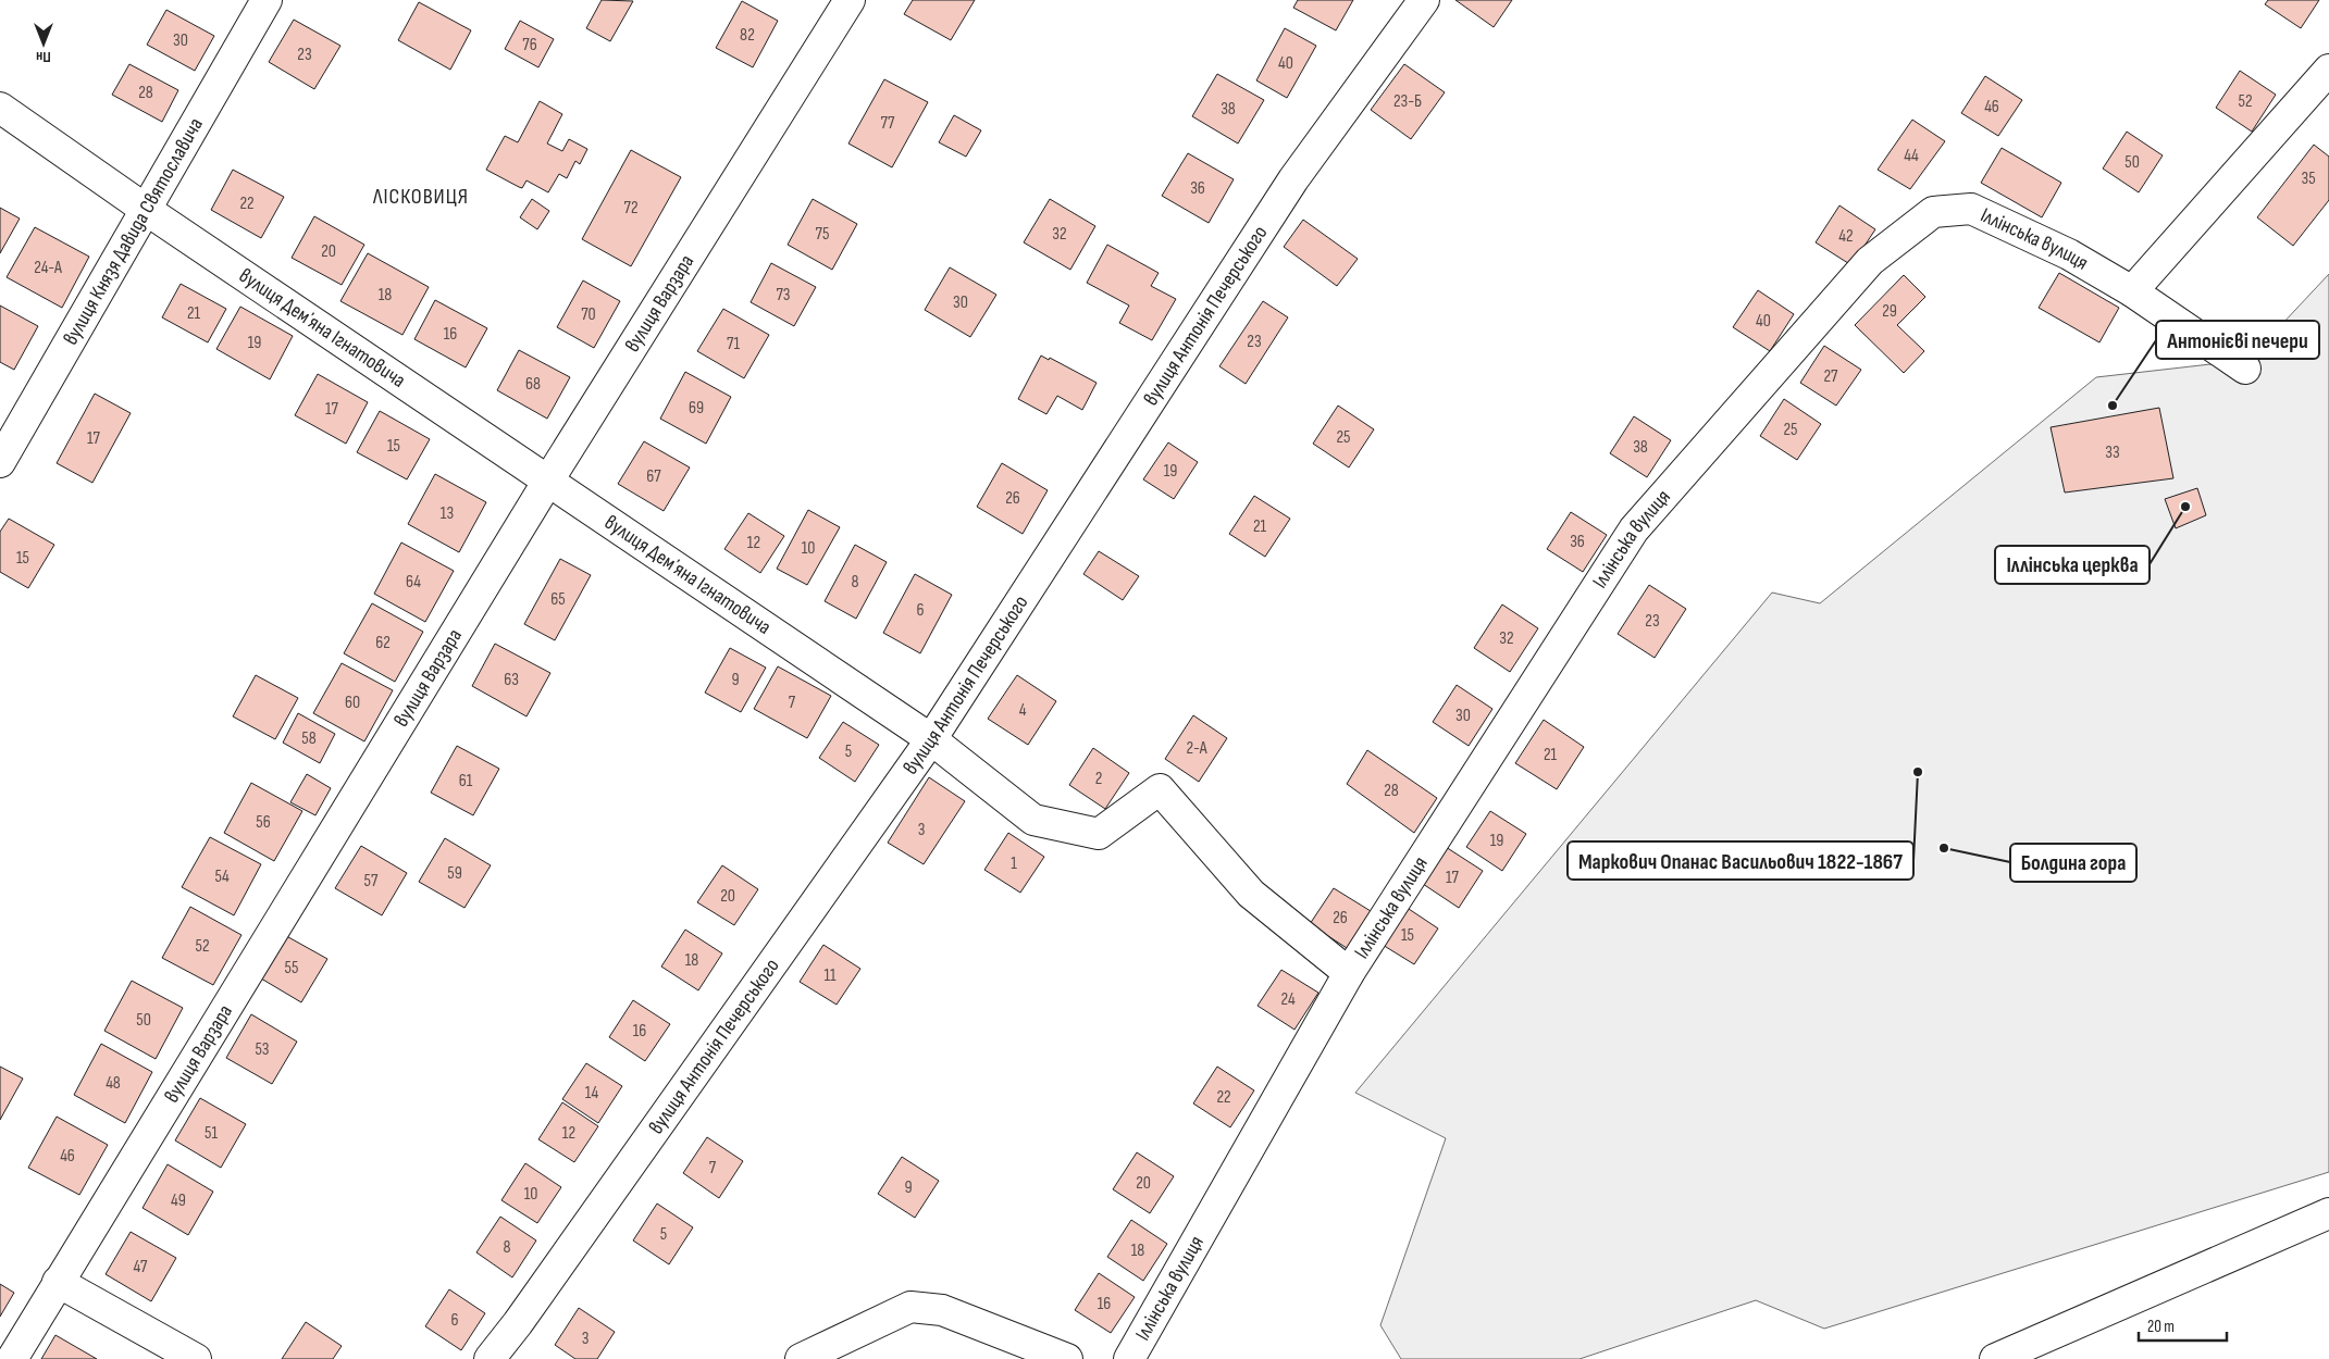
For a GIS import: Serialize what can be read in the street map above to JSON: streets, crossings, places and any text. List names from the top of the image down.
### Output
{
  "streets": {
    "street": [
      "вулиця Князя Давида Святославича",
      "Іллінська вулиця",
      "вулиця Варзара",
      "вулиця Антонія Печерського",
      "вулиця Демʼяна Ігнатовича"
    ]
  },
  "crossings": [
    ["вулиця Князя Давида Святославича", "вулиця Демʼяна Ігнатовича"],
    ["Іллінська вулиця", "вулиця Демʼяна Ігнатовича"],
    ["вулиця Варзара", "вулиця Демʼяна Ігнатовича"],
    ["вулиця Антонія Печерського", "вулиця Демʼяна Ігнатовича"]
  ],
  "districts": ["ЛІСКОВИЦЯ"],
  "places": [
    "Антонієві печери",
    "Іллінська церква",
    "Маркович Опанас Васильович 1822-1867",
    "Болдина гора"
  ],
  "house_numbers": [
    "82",
    "30",
    "76",
    "23",
    "40",
    "28",
    "23-Б",
    "52",
    "46",
    "38",
    "77",
    "44",
    "50",
    "35",
    "36",
    "22",
    "72",
    "75",
    "32",
    "42",
    "20",
    "24-А",
    "18",
    "73",
    "30",
    "29",
    "21",
    "70",
    "40",
    "16",
    "23",
    "19",
    "71",
    "27",
    "68",
    "69",
    "17",
    "25",
    "25",
    "17",
    "15",
    "38",
    "33",
    "19",
    "67",
    "26",
    "13",
    "21",
    "36",
    "12",
    "10",
    "15",
    "64",
    "8",
    "65",
    "6",
    "23",
    "32",
    "62",
    "63",
    "9",
    "60",
    "7",
    "4",
    "30",
    "58",
    "2-А",
    "5",
    "21",
    "2",
    "61",
    "28",
    "56",
    "3",
    "19",
    "1",
    "59",
    "54",
    "17",
    "57",
    "20",
    "26",
    "15",
    "52",
    "18",
    "55",
    "11",
    "24",
    "50",
    "16",
    "53",
    "48",
    "14",
    "22",
    "51",
    "12",
    "46",
    "7",
    "20",
    "9",
    "10",
    "49",
    "5",
    "8",
    "18",
    "47",
    "16",
    "6",
    "3"
  ],
  "scale_bar": "20 m",
  "north": "bottom"
}
